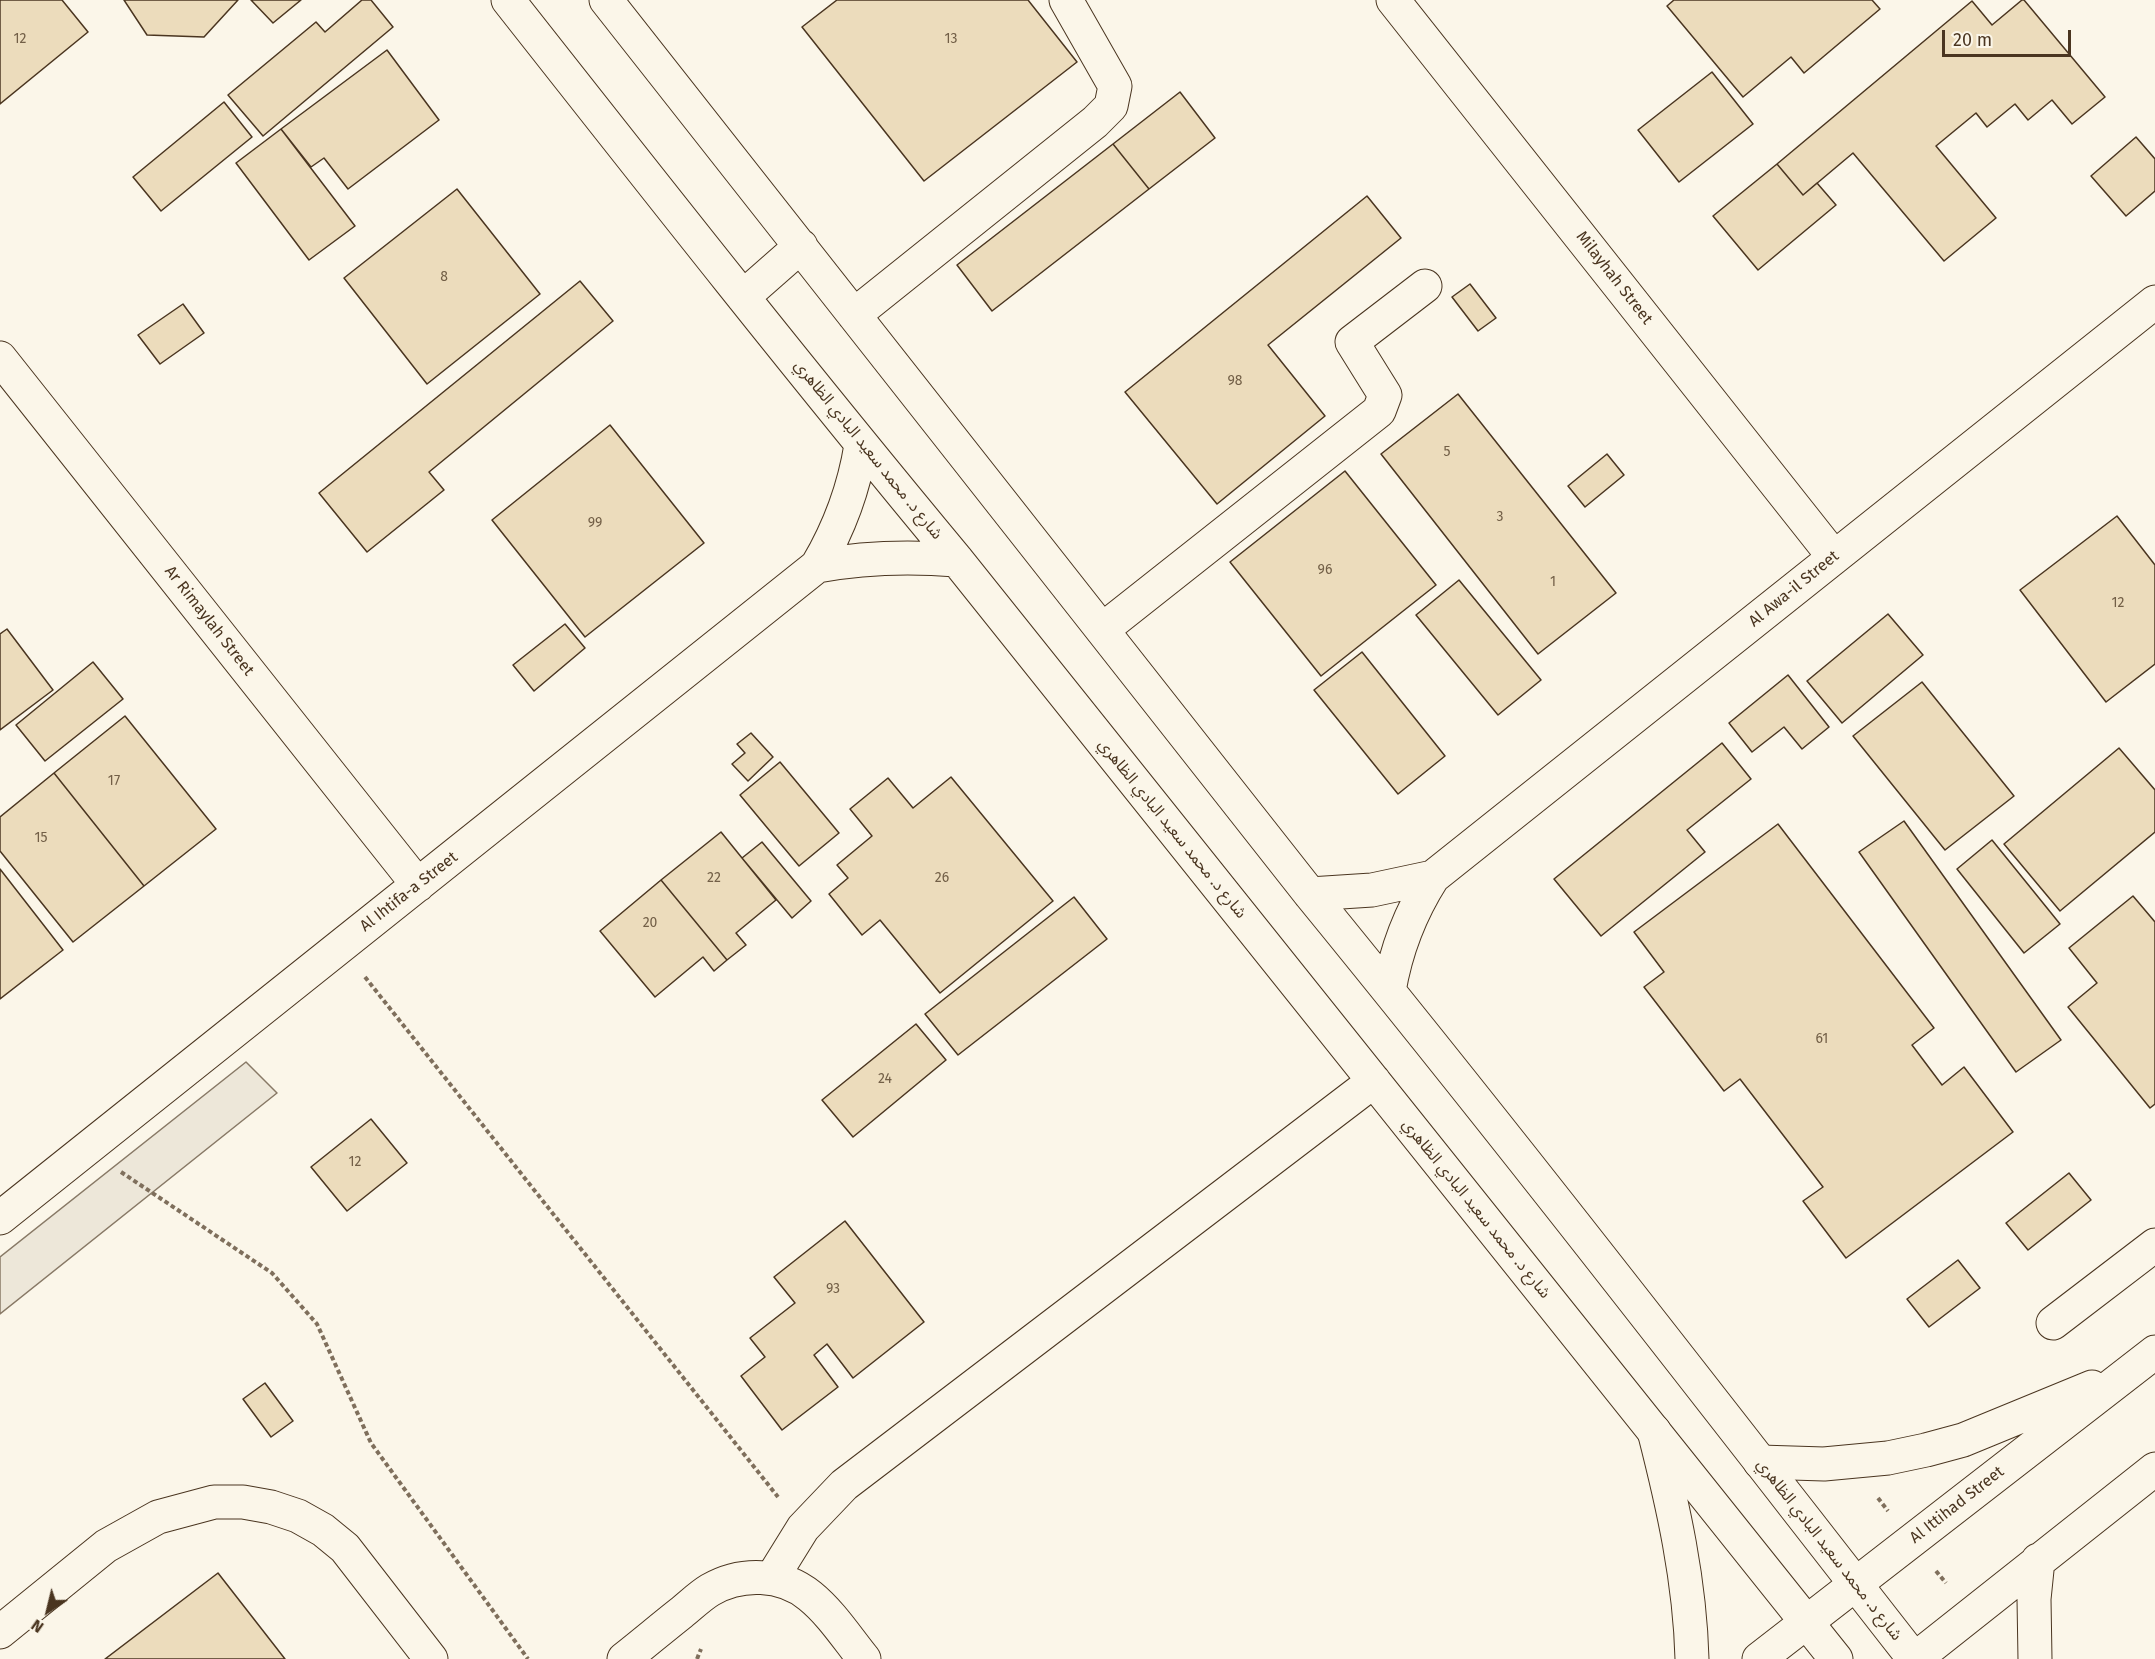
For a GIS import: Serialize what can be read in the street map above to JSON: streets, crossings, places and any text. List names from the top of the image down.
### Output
{
  "streets": {
    "street": [
      "Milayhah Street",
      "شارع د. محمد سعيد البادي الظاهري",
      "Al Awa-il Street",
      "Ar Rimaylah Street",
      "Al Ihtifa-a Street",
      "Al Ittihad Street"
    ]
  },
  "crossings": [
    ["Milayhah Street", "Al Awa-il Street"],
    ["شارع د. محمد سعيد البادي الظاهري", "Al Awa-il Street"],
    ["شارع د. محمد سعيد البادي الظاهري", "Al Ihtifa-a Street"],
    ["شارع د. محمد سعيد البادي الظاهري", "Al Ittihad Street"],
    ["Ar Rimaylah Street", "Al Ihtifa-a Street"]
  ],
  "house_numbers": [
    "12",
    "13",
    "8",
    "98",
    "5",
    "3",
    "99",
    "96",
    "1",
    "12",
    "17",
    "15",
    "22",
    "26",
    "20",
    "61",
    "24",
    "12",
    "93"
  ],
  "scale_bar": "20 m",
  "north": "bottom left"
}
